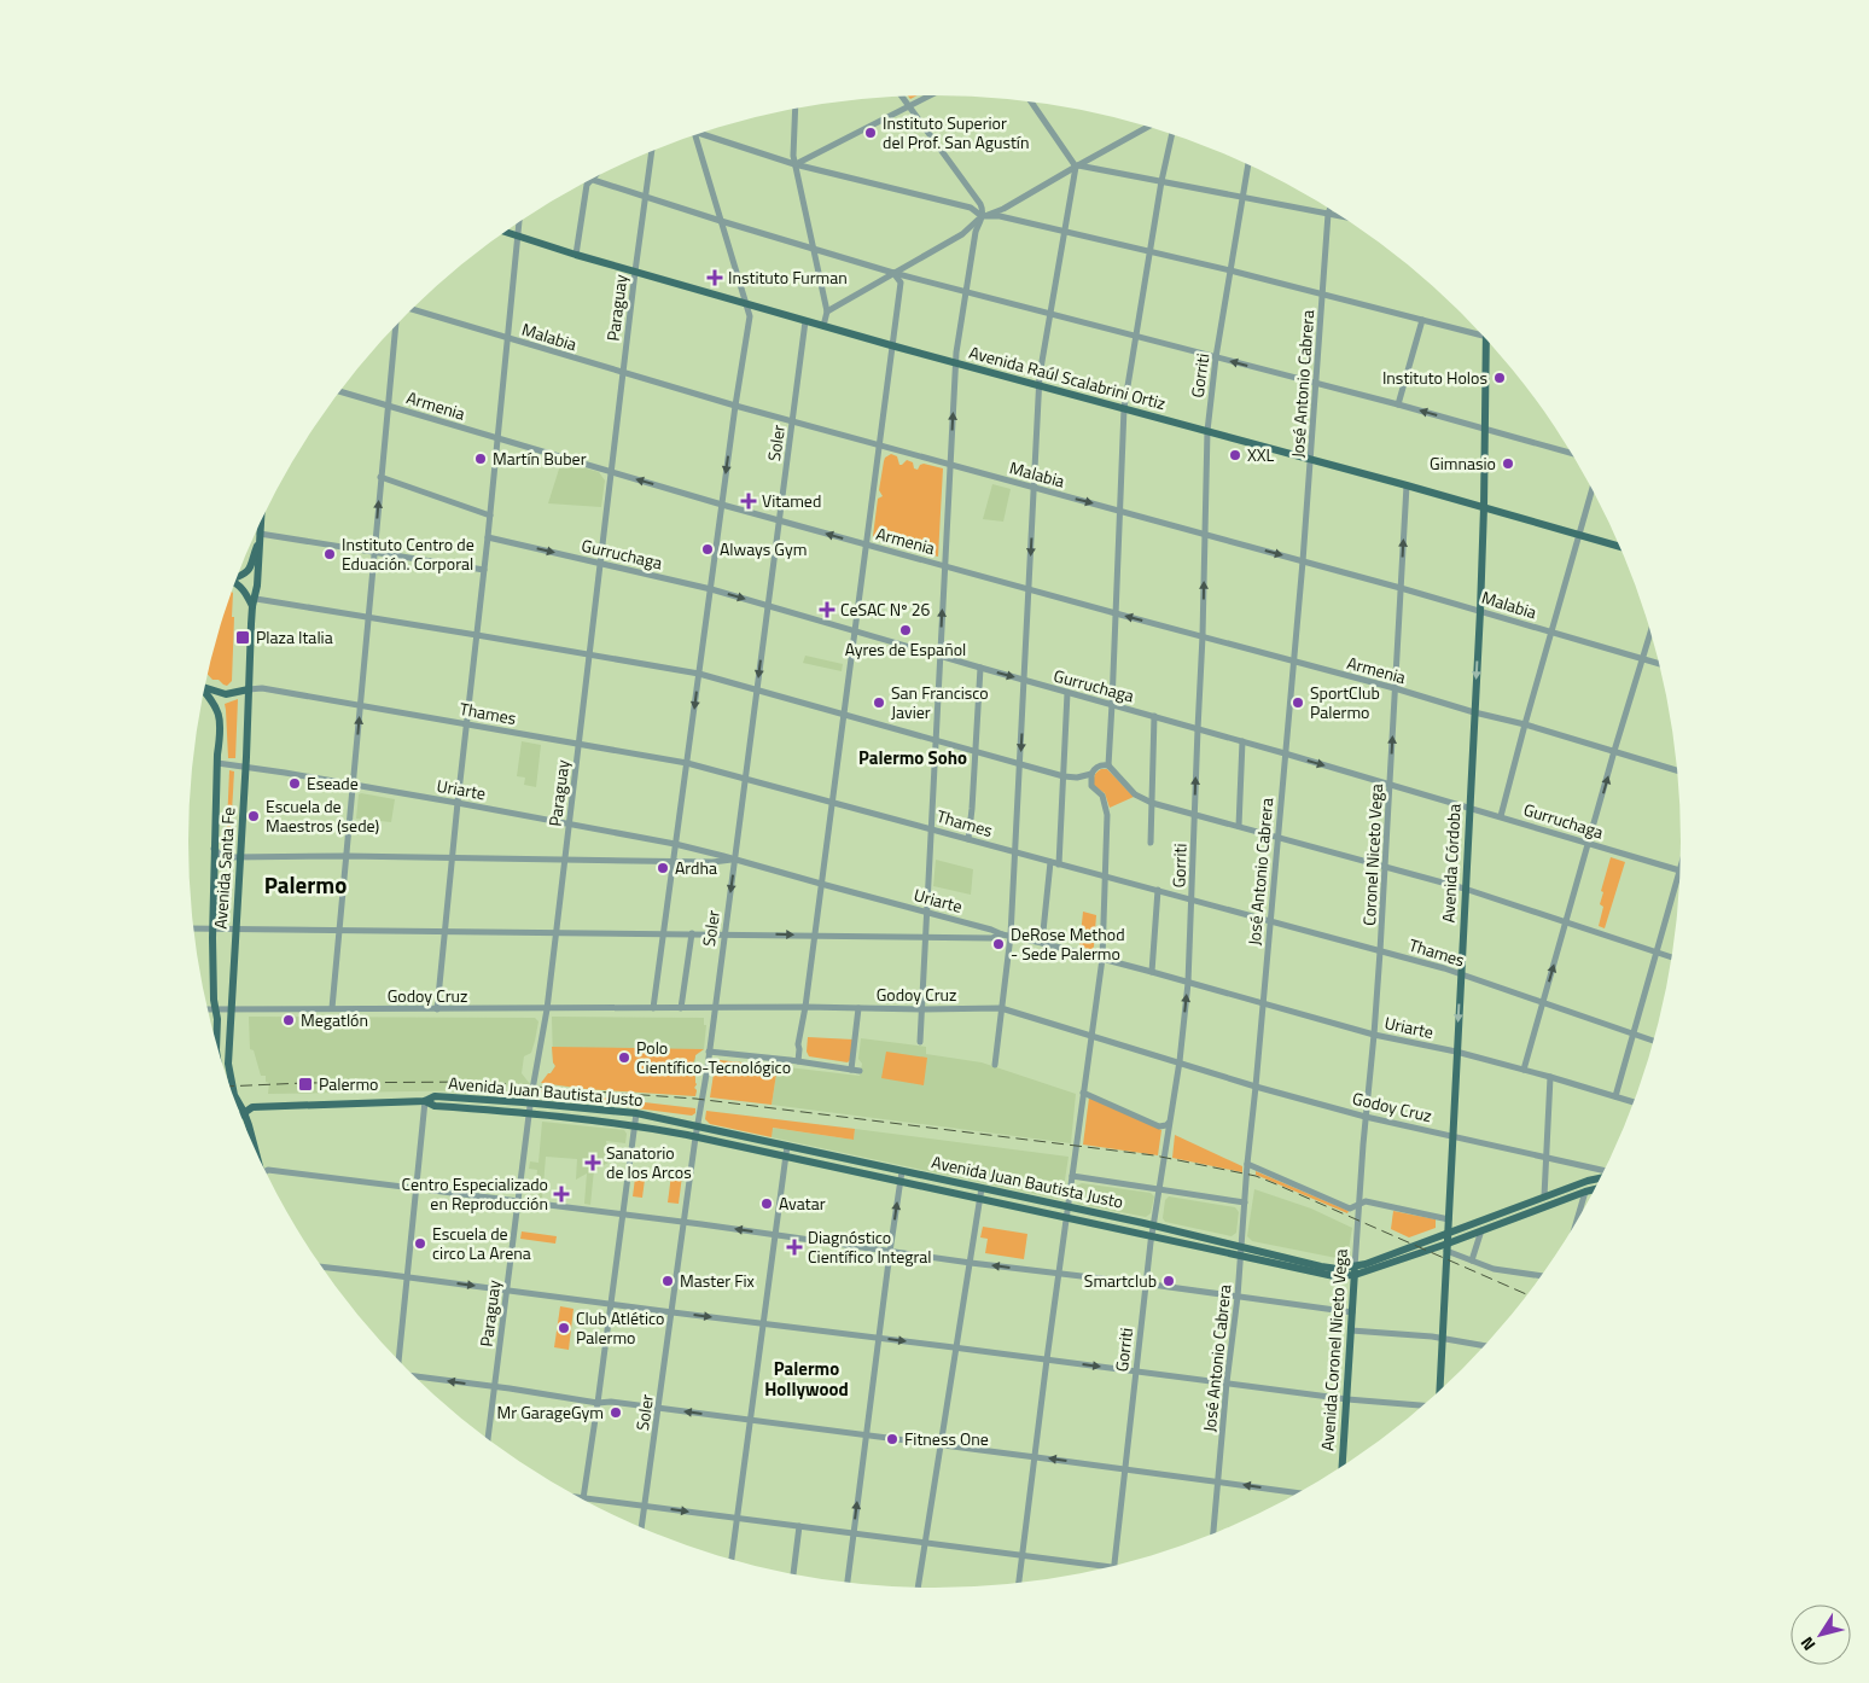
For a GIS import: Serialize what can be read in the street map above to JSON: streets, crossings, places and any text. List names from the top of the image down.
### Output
{
  "streets": {
    "main road": [
      "Avenida Raúl Scalabrini Ortiz",
      "Avenida Córdoba",
      "Avenida Santa Fe",
      "Avenida Juan Bautista Justo",
      "Avenida Coronel Niceto Vega"
    ],
    "street": [
      "Paraguay",
      "Malabia",
      "Gorriti",
      "José Antonio Cabrera",
      "Armenia",
      "Soler",
      "Gurruchaga",
      "Thames",
      "Uriarte",
      "Coronel Niceto Vega",
      "Godoy Cruz"
    ]
  },
  "crossings": [
    ["Paraguay", "Malabia"],
    ["Paraguay", "Avenida Raúl Scalabrini Ortiz"],
    ["Paraguay", "Armenia"],
    ["Paraguay", "Gurruchaga"],
    ["Paraguay", "Thames"],
    ["Paraguay", "Uriarte"],
    ["Paraguay", "Godoy Cruz"],
    ["Paraguay", "Avenida Juan Bautista Justo"],
    ["Malabia", "Gorriti"],
    ["Malabia", "José Antonio Cabrera"],
    ["Malabia", "Soler"],
    ["Malabia", "Coronel Niceto Vega"],
    ["Malabia", "Avenida Córdoba"],
    ["Gorriti", "Avenida Raúl Scalabrini Ortiz"],
    ["Gorriti", "Armenia"],
    ["Gorriti", "Gurruchaga"],
    ["Gorriti", "Thames"],
    ["Gorriti", "Uriarte"],
    ["Gorriti", "Godoy Cruz"],
    ["Gorriti", "Avenida Juan Bautista Justo"],
    ["Avenida Raúl Scalabrini Ortiz", "José Antonio Cabrera"],
    ["Avenida Raúl Scalabrini Ortiz", "Soler"],
    ["Avenida Raúl Scalabrini Ortiz", "Coronel Niceto Vega"],
    ["Avenida Raúl Scalabrini Ortiz", "Avenida Córdoba"],
    ["José Antonio Cabrera", "Armenia"],
    ["José Antonio Cabrera", "Gurruchaga"],
    ["José Antonio Cabrera", "Thames"],
    ["José Antonio Cabrera", "Uriarte"],
    ["José Antonio Cabrera", "Godoy Cruz"],
    ["José Antonio Cabrera", "Avenida Juan Bautista Justo"],
    ["Armenia", "Soler"],
    ["Armenia", "Coronel Niceto Vega"],
    ["Armenia", "Avenida Córdoba"],
    ["Soler", "Gurruchaga"],
    ["Soler", "Thames"],
    ["Soler", "Uriarte"],
    ["Soler", "Godoy Cruz"],
    ["Soler", "Avenida Juan Bautista Justo"],
    ["Gurruchaga", "Coronel Niceto Vega"],
    ["Gurruchaga", "Avenida Córdoba"],
    ["Thames", "Coronel Niceto Vega"],
    ["Thames", "Avenida Córdoba"],
    ["Thames", "Avenida Santa Fe"],
    ["Uriarte", "Coronel Niceto Vega"],
    ["Uriarte", "Avenida Córdoba"],
    ["Uriarte", "Avenida Santa Fe"],
    ["Coronel Niceto Vega", "Godoy Cruz"],
    ["Coronel Niceto Vega", "Avenida Coronel Niceto Vega"],
    ["Avenida Córdoba", "Godoy Cruz"],
    ["Avenida Córdoba", "Avenida Juan Bautista Justo"],
    ["Avenida Santa Fe", "Godoy Cruz"],
    ["Avenida Santa Fe", "Avenida Juan Bautista Justo"],
    ["Avenida Juan Bautista Justo", "Avenida Coronel Niceto Vega"]
  ],
  "districts": ["Palermo Soho", "Palermo", "Palermo Hollywood"],
  "places": {
    "other": [
      "Instituto Superior del Prof. San Agustín",
      "Instituto Holos",
      "XXL",
      "Martín Buber",
      "Gimnasio",
      "Always Gym",
      "Instituto Centro de Eduación. Corporal",
      "Ayres de Español",
      "San Francisco Javier",
      "SportClub Palermo",
      "Eseade",
      "Escuela de Maestros (sede)",
      "Ardha",
      "DeRose Method - Sede Palermo",
      "Megatlón",
      "Polo Científico-Tecnológico",
      "Avatar",
      "Escuela de circo La Arena",
      "Master Fix",
      "Smartclub",
      "Club Atlético Palermo",
      "Mr GarageGym",
      "Fitness One"
    ],
    "health": [
      "Instituto Furman",
      "Vitamed",
      "CeSAC Nº 26",
      "Sanatorio de los Arcos",
      "Centro Especializado en Reproducción",
      "Diagnóstico Científico Integral"
    ],
    "transit": ["Plaza Italia", "Palermo"]
  },
  "north": "bottom left"
}
